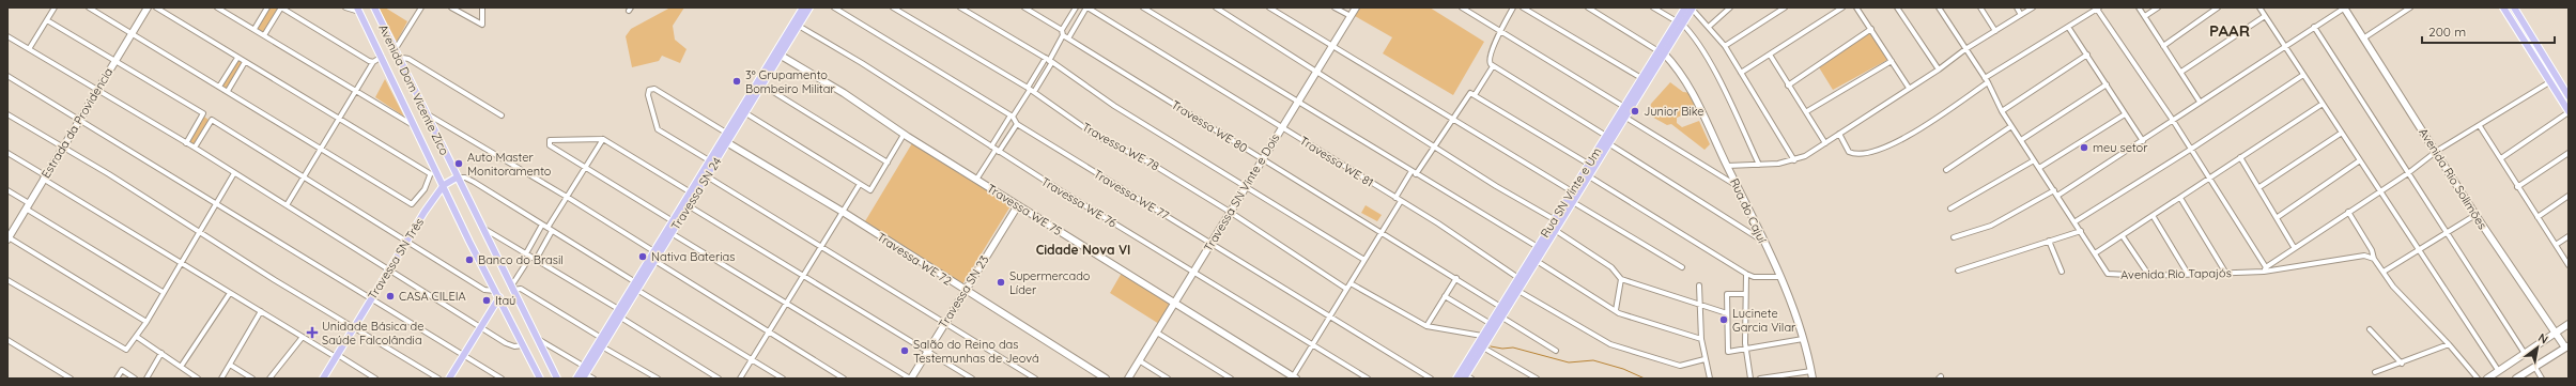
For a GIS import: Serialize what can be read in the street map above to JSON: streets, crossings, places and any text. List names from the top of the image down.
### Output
{
  "streets": {
    "main road": [
      "Avenida Dom Vicente Zico",
      "Rua SN Vinte e Um",
      "Travessa SN 24",
      "Travessa SN Três"
    ],
    "street": [
      "Estrada da Providencia",
      "Travessa WE 80",
      "Travessa WE 78",
      "Travessa WE 81",
      "Avenida Rio Solimões",
      "Travessa SN Vinte e Dois",
      "Travessa WE 77",
      "Travessa WE 76",
      "Travessa WE 75",
      "Rua do Cajuí",
      "Travessa WE 72",
      "Avenida Rio Tapajós",
      "Travessa SN 23"
    ]
  },
  "crossings": [
    ["Avenida Dom Vicente Zico", "Travessa SN Três"],
    ["Travessa WE 80", "Travessa SN Vinte e Dois"],
    ["Travessa WE 80", "Rua SN Vinte e Um"],
    ["Travessa WE 78", "Travessa SN Vinte e Dois"],
    ["Travessa WE 81", "Travessa SN Vinte e Dois"],
    ["Travessa WE 81", "Rua SN Vinte e Um"],
    ["Travessa SN Vinte e Dois", "Travessa WE 77"],
    ["Travessa SN Vinte e Dois", "Travessa WE 76"],
    ["Travessa SN Vinte e Dois", "Travessa WE 75"],
    ["Rua SN Vinte e Um", "Rua do Cajuí"],
    ["Travessa SN 24", "Travessa WE 76"],
    ["Travessa SN 24", "Travessa WE 75"],
    ["Travessa SN 24", "Travessa WE 72"],
    ["Travessa WE 75", "Travessa SN 23"],
    ["Travessa WE 72", "Travessa SN 23"]
  ],
  "districts": ["PAAR", "Cidade Nova VI"],
  "places": {
    "other": [
      "3º Grupamento Bombeiro Militar",
      "Junior Bike",
      "meu setor",
      "Auto Master Monitoramento",
      "Nativa Baterias",
      "Banco do Brasil",
      "Supermercado Líder",
      "CASA CILEIA",
      "Itaú",
      "Lucinete Garcia Vilar",
      "Salão do Reino das Testemunhas de Jeová"
    ],
    "health": ["Unidade Básica de Saúde Falcolândia"]
  },
  "scale_bar": "200 m",
  "north": "top right"
}
